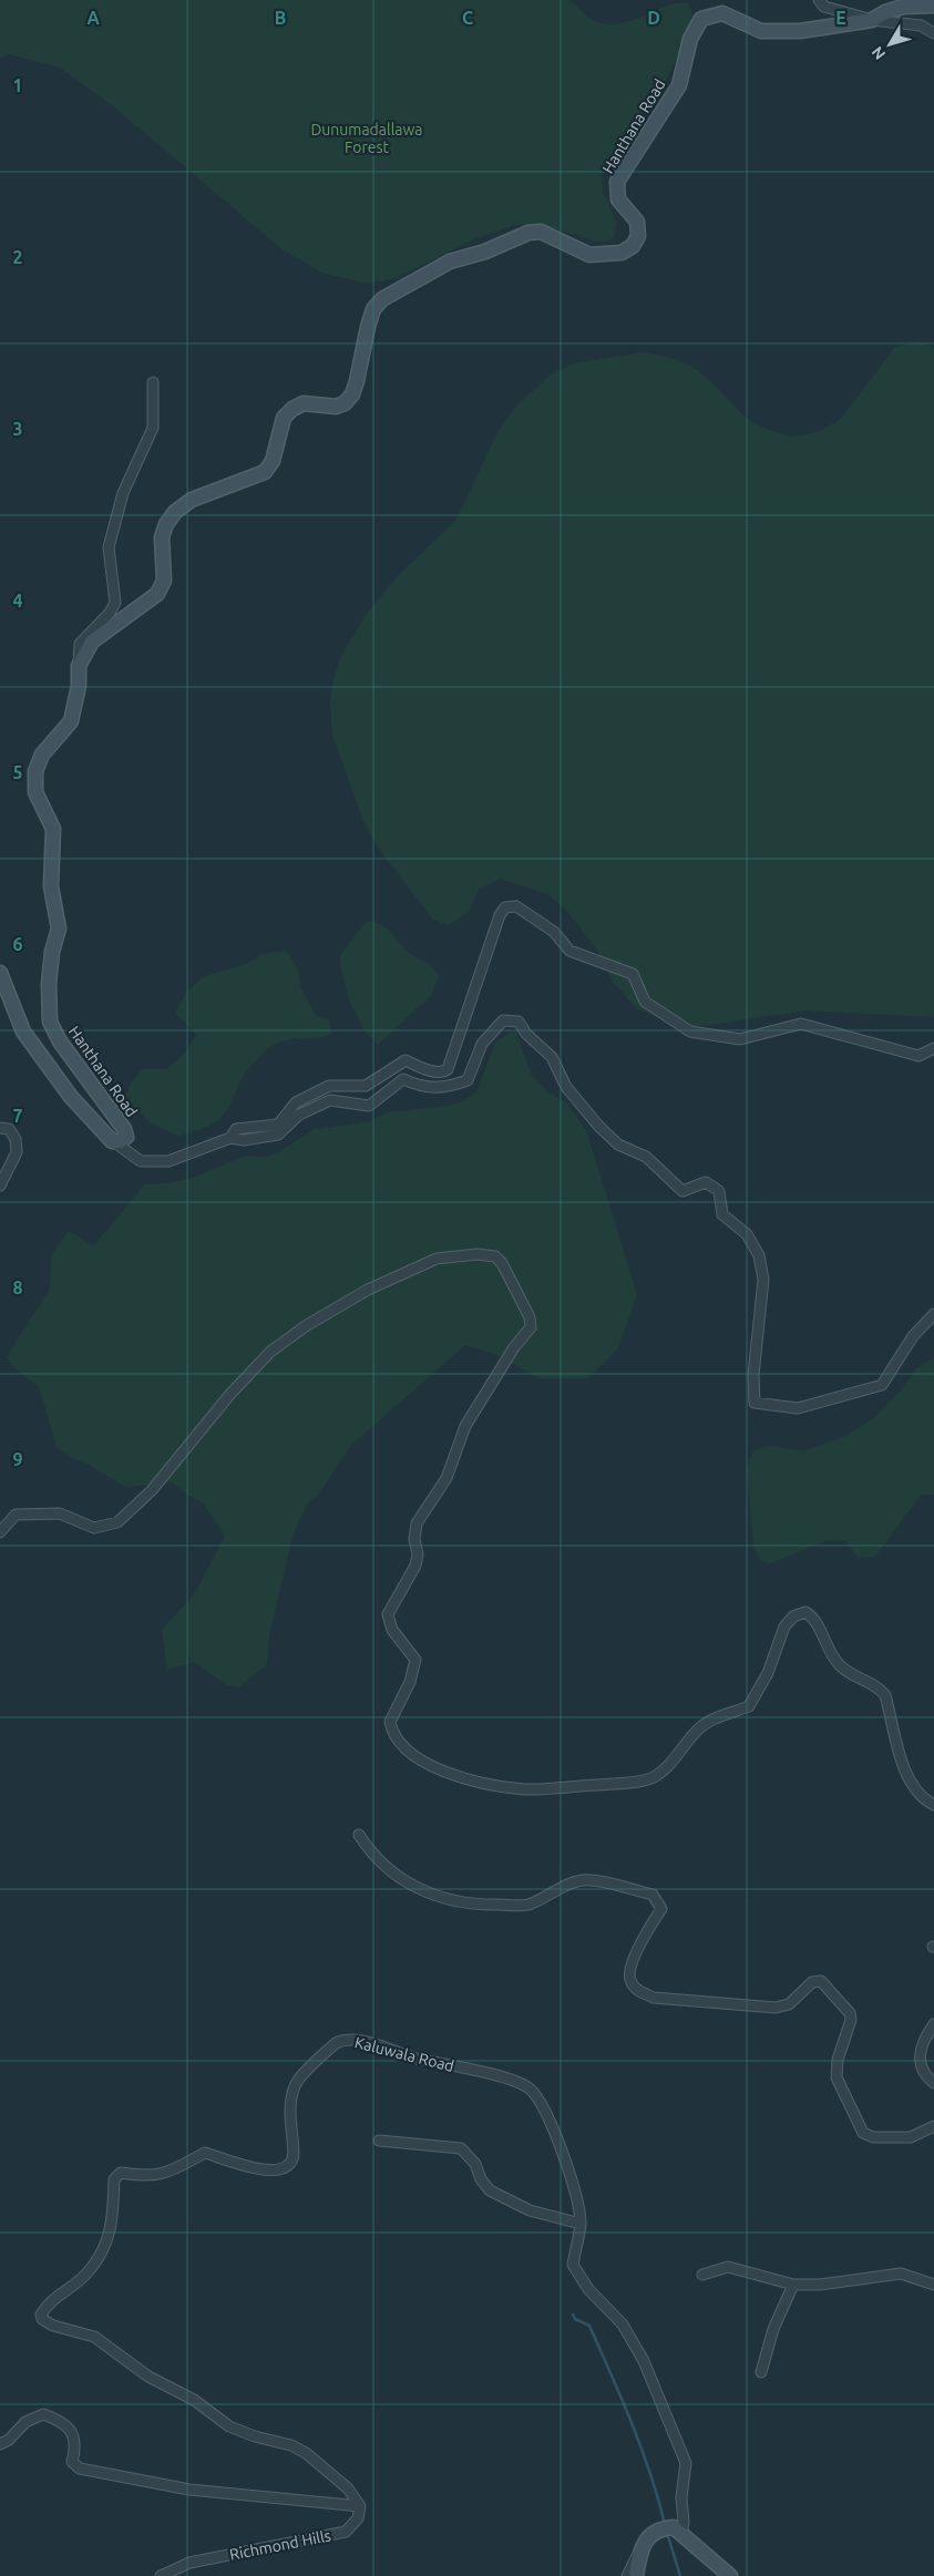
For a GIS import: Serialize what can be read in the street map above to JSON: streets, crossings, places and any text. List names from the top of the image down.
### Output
{
  "streets": {
    "street": ["Hanthana Road", "Kaluwala Road", "Richmond Hills"]
  },
  "crossings": [
    ["Kaluwala Road", "Richmond Hills"]
  ],
  "parks": ["Dunumadallawa Forest"],
  "north": "bottom left",
  "grid": {
    "columns": [
      "A",
      "B",
      "C",
      "D",
      "E"
    ],
    "rows": [
      "1",
      "2",
      "3",
      "4",
      "5",
      "6",
      "7",
      "8",
      "9"
    ]
  }
}
